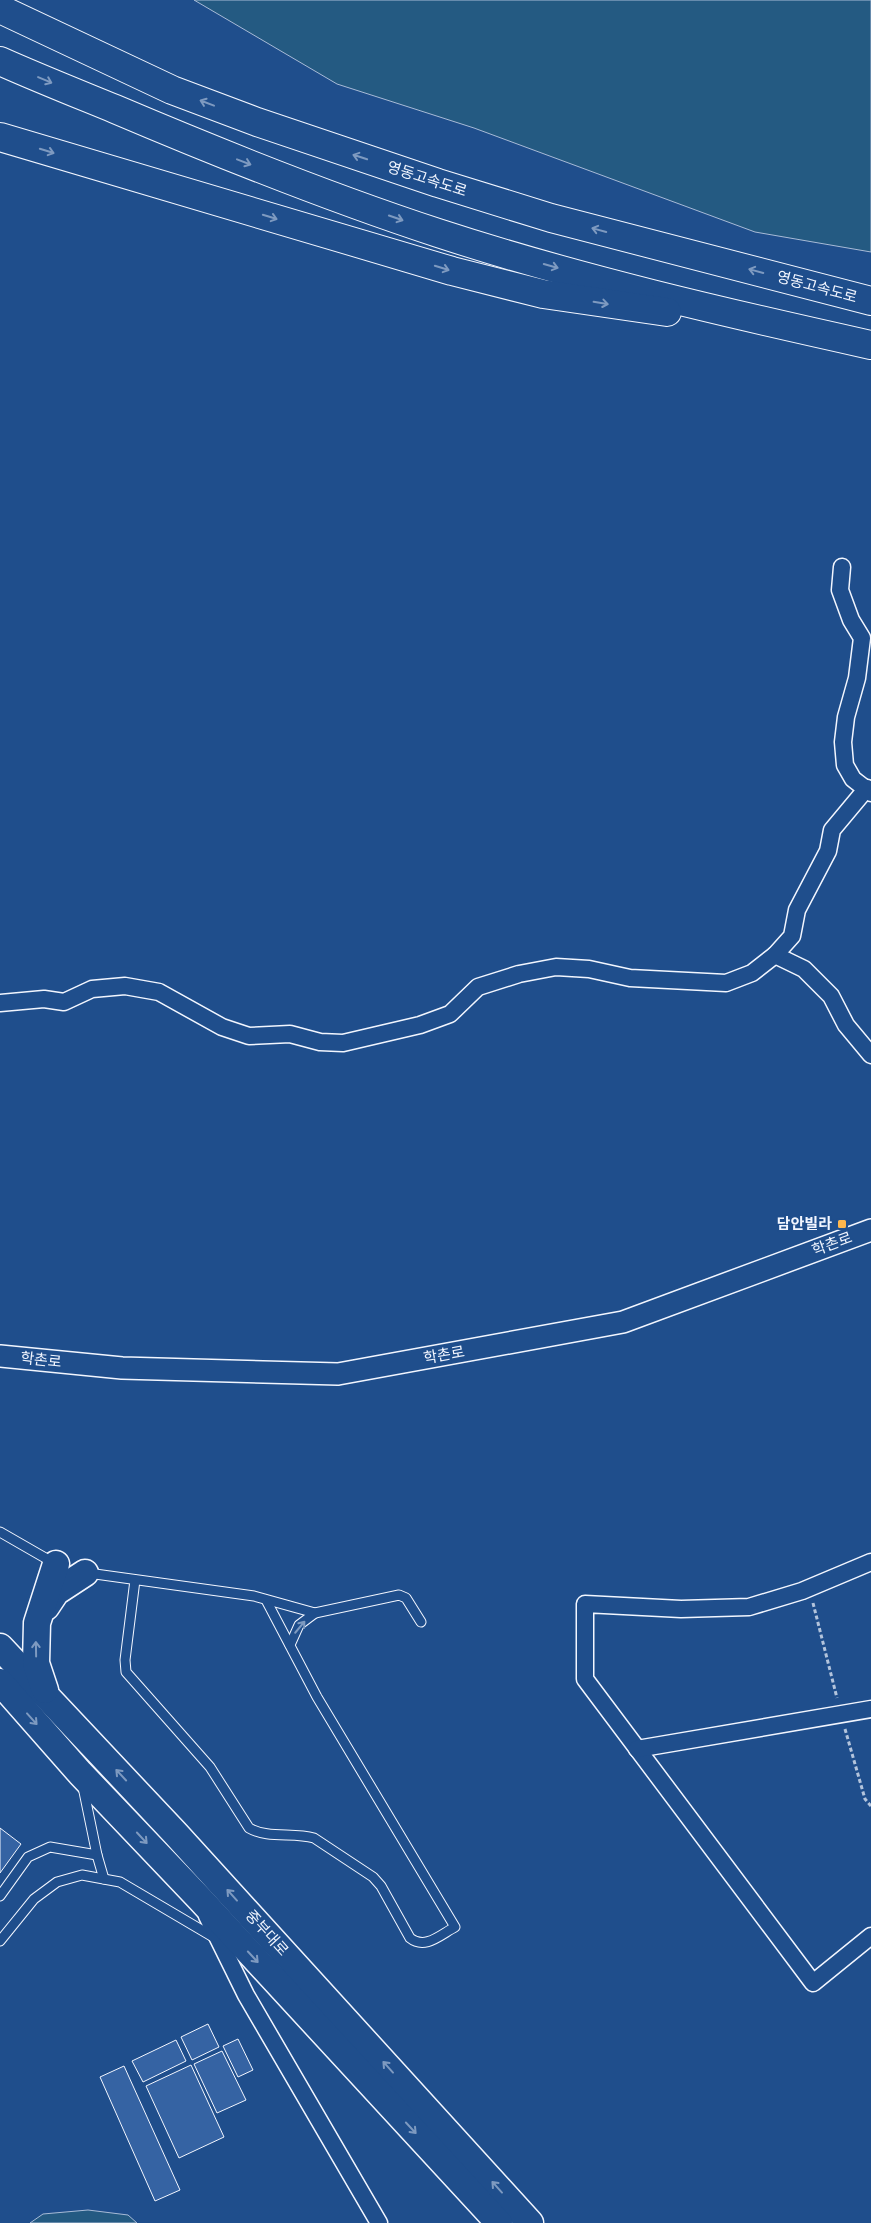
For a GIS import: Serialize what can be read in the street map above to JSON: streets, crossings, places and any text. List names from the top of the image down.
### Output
{
  "streets": {
    "highway": ["영동고속도로"],
    "main road": ["중부대로"],
    "street": ["학촌로"]
  },
  "places": {
    "transit": ["담안빌라"]
  }
}
